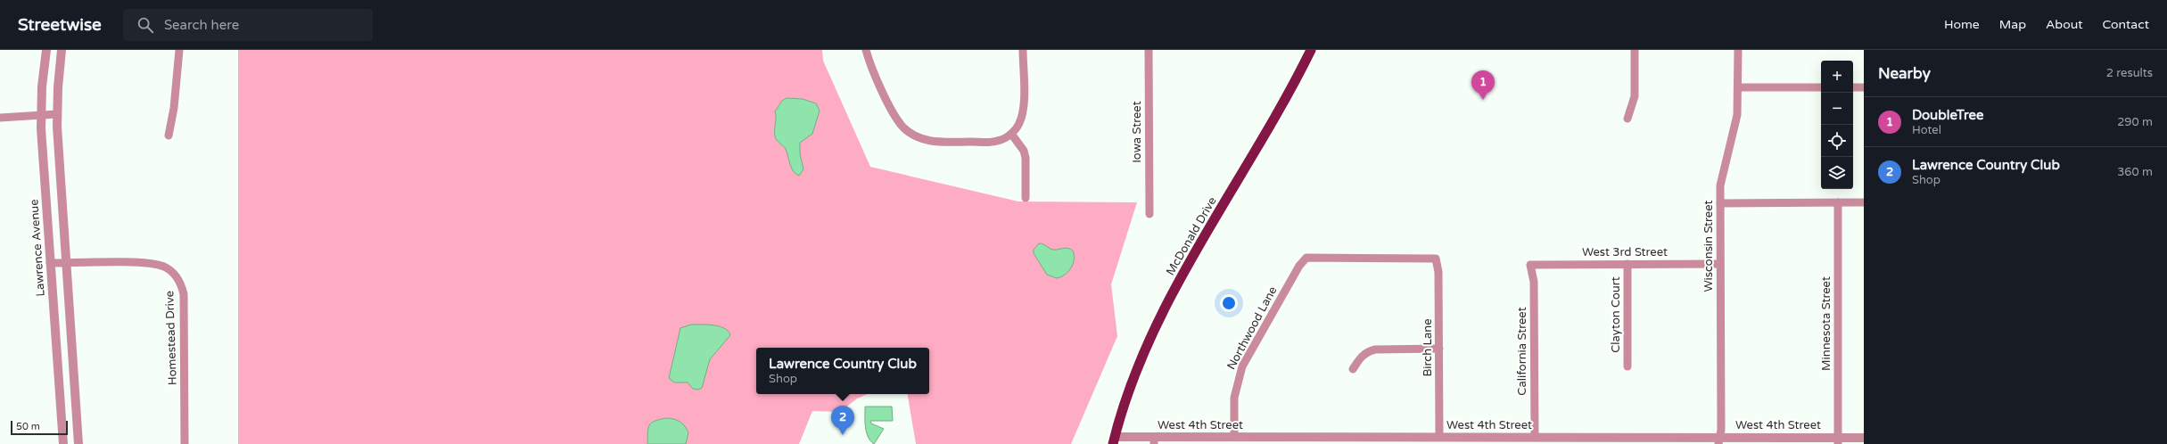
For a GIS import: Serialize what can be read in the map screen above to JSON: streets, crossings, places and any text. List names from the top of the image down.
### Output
{
  "streets": {
    "highway": ["McDonald Drive"],
    "street": [
      "Iowa Street",
      "Wisconsin Street",
      "Lawrence Avenue",
      "West 3rd Street",
      "Clayton Court",
      "Minnesota Street",
      "Northwood Lane",
      "Homestead Drive",
      "Birch Lane",
      "California Street",
      "West 4th Street"
    ]
  },
  "crossings": [
    ["McDonald Drive", "West 4th Street"],
    ["Wisconsin Street", "West 3rd Street"],
    ["Wisconsin Street", "West 4th Street"],
    ["Lawrence Avenue", "Homestead Drive"],
    ["West 3rd Street", "Clayton Court"],
    ["West 3rd Street", "California Street"],
    ["Minnesota Street", "West 4th Street"],
    ["Northwood Lane", "Birch Lane"],
    ["Northwood Lane", "West 4th Street"],
    ["Birch Lane", "West 4th Street"],
    ["California Street", "West 4th Street"]
  ],
  "scale_bar": "50 m",
  "page": {
    "header": "Streetwise",
    "search": "Search here",
    "nav": [
      "Home",
      "Map",
      "About",
      "Contact"
    ],
    "heading": ["Nearby", "2 results"],
    "map_buttons": ["+", "−"],
    "pins": ["1", "2"],
    "list": [
      {
        "mark": "1",
        "name": "DoubleTree",
        "note": "Hotel",
        "value": "290 m"
      },
      {
        "mark": "2",
        "name": "Lawrence Country Club",
        "note": "Shop",
        "value": "360 m"
      }
    ],
    "popup": ["Lawrence Country Club", "Shop"],
    "scale": "50 m"
  }
}
